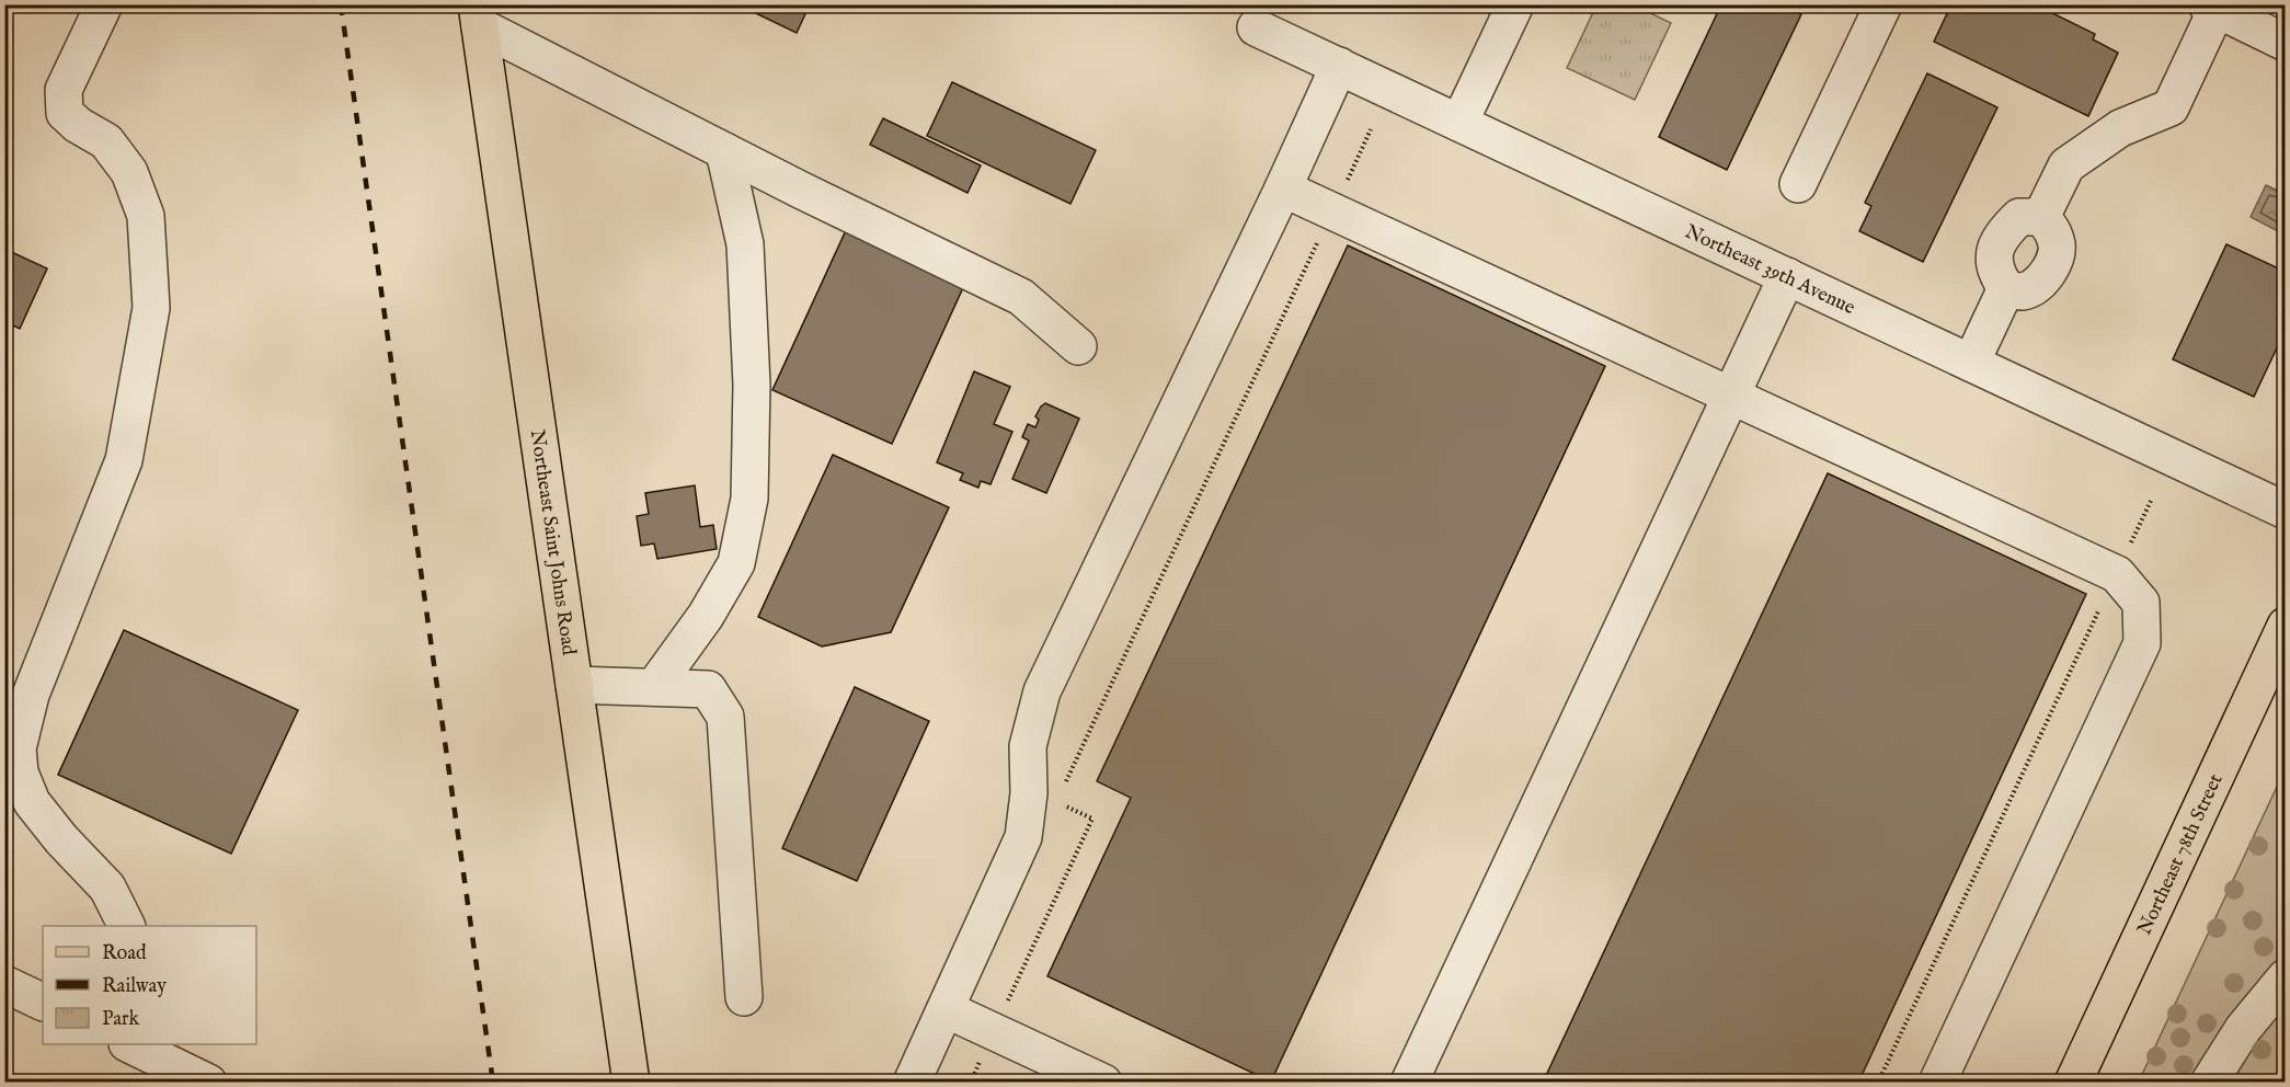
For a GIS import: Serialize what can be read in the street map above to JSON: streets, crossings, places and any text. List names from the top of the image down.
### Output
{
  "streets": {
    "main road": ["Northeast Saint Johns Road", "Northeast 78th Street"],
    "street": ["Northeast 39th Avenue"]
  },
  "legend": ["Road", "Railway", "Park"]
}
